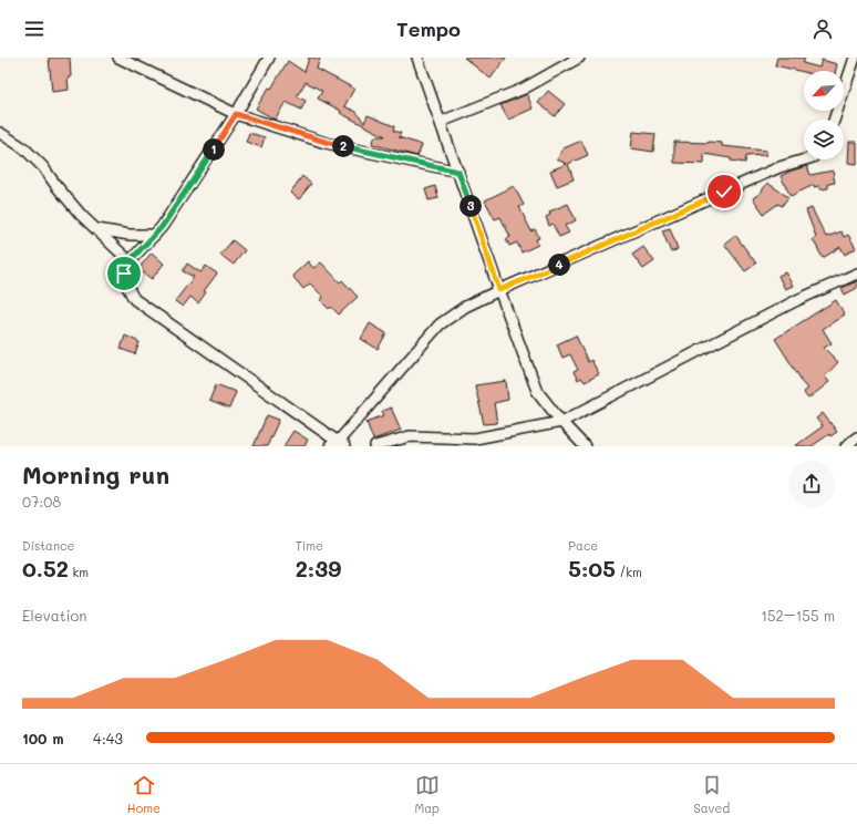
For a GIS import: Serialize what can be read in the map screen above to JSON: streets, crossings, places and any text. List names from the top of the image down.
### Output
{
  "north": "bottom left",
  "page": {
    "header": "Tempo",
    "pins": [
      "2",
      "1",
      "3",
      "4"
    ],
    "heading": ["Morning run", "07:08"],
    "stats": [
      ["Distance", "0.52 km"],
      ["Time", "2:39"],
      ["Pace", "5:05 /km"]
    ],
    "chart": ["Elevation", "152–155 m"],
    "list": [
      {
        "name": "100 m",
        "note": "4:43"
      }
    ],
    "tabs": ["Home", "Map", "Saved"]
  }
}
